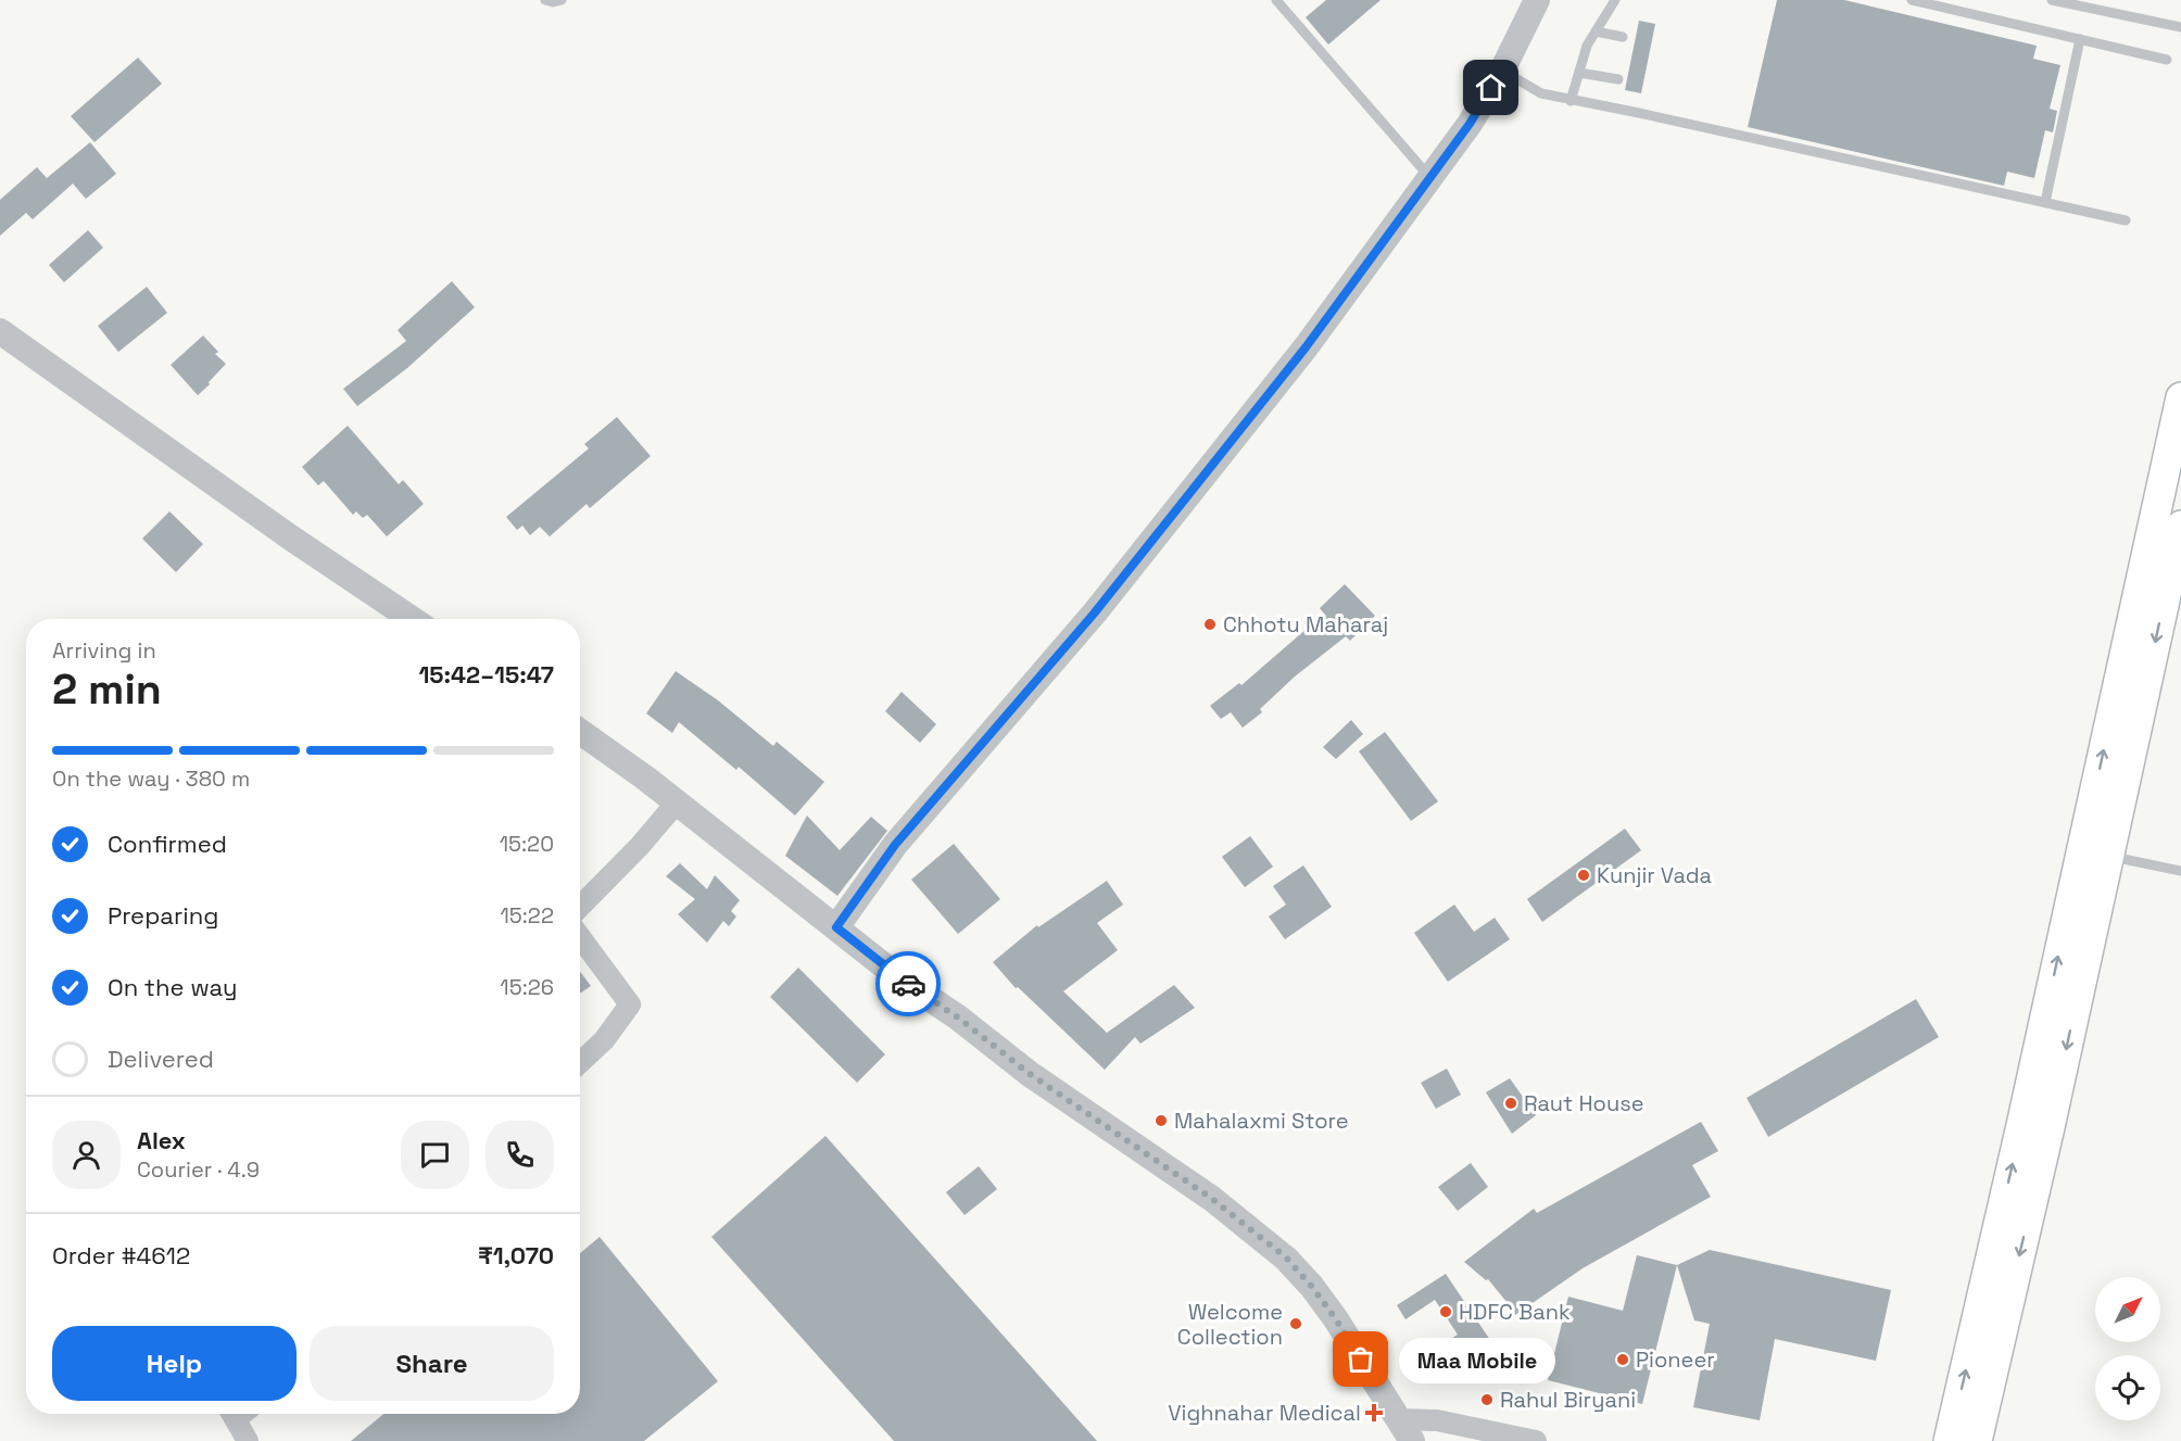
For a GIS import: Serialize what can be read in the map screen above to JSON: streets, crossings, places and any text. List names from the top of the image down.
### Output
{
  "places": {
    "other": [
      "Chhotu Maharaj",
      "Kunjir Vada",
      "Raut House",
      "Mahalaxmi Store",
      "HDFC Bank",
      "Welcome Collection",
      "Maa Mobile",
      "Pioneer",
      "Rahul Biryani"
    ],
    "health": ["Vighnahar Medical"]
  },
  "north": "top right",
  "page": {
    "heading": ["2 min", "Arriving in", "15:42–15:47"],
    "panel": [
      "Alex",
      "Courier · 4.9",
      "Order #4612",
      "₹1,070"
    ],
    "bar": "On the way · 380 m",
    "list": [
      ["Confirmed", "15:20"],
      ["Preparing", "15:22"],
      ["On the way", "15:26"],
      "Delivered"
    ],
    "buttons": ["Help", "Share"],
    "bubble": "Maa Mobile"
  }
}
